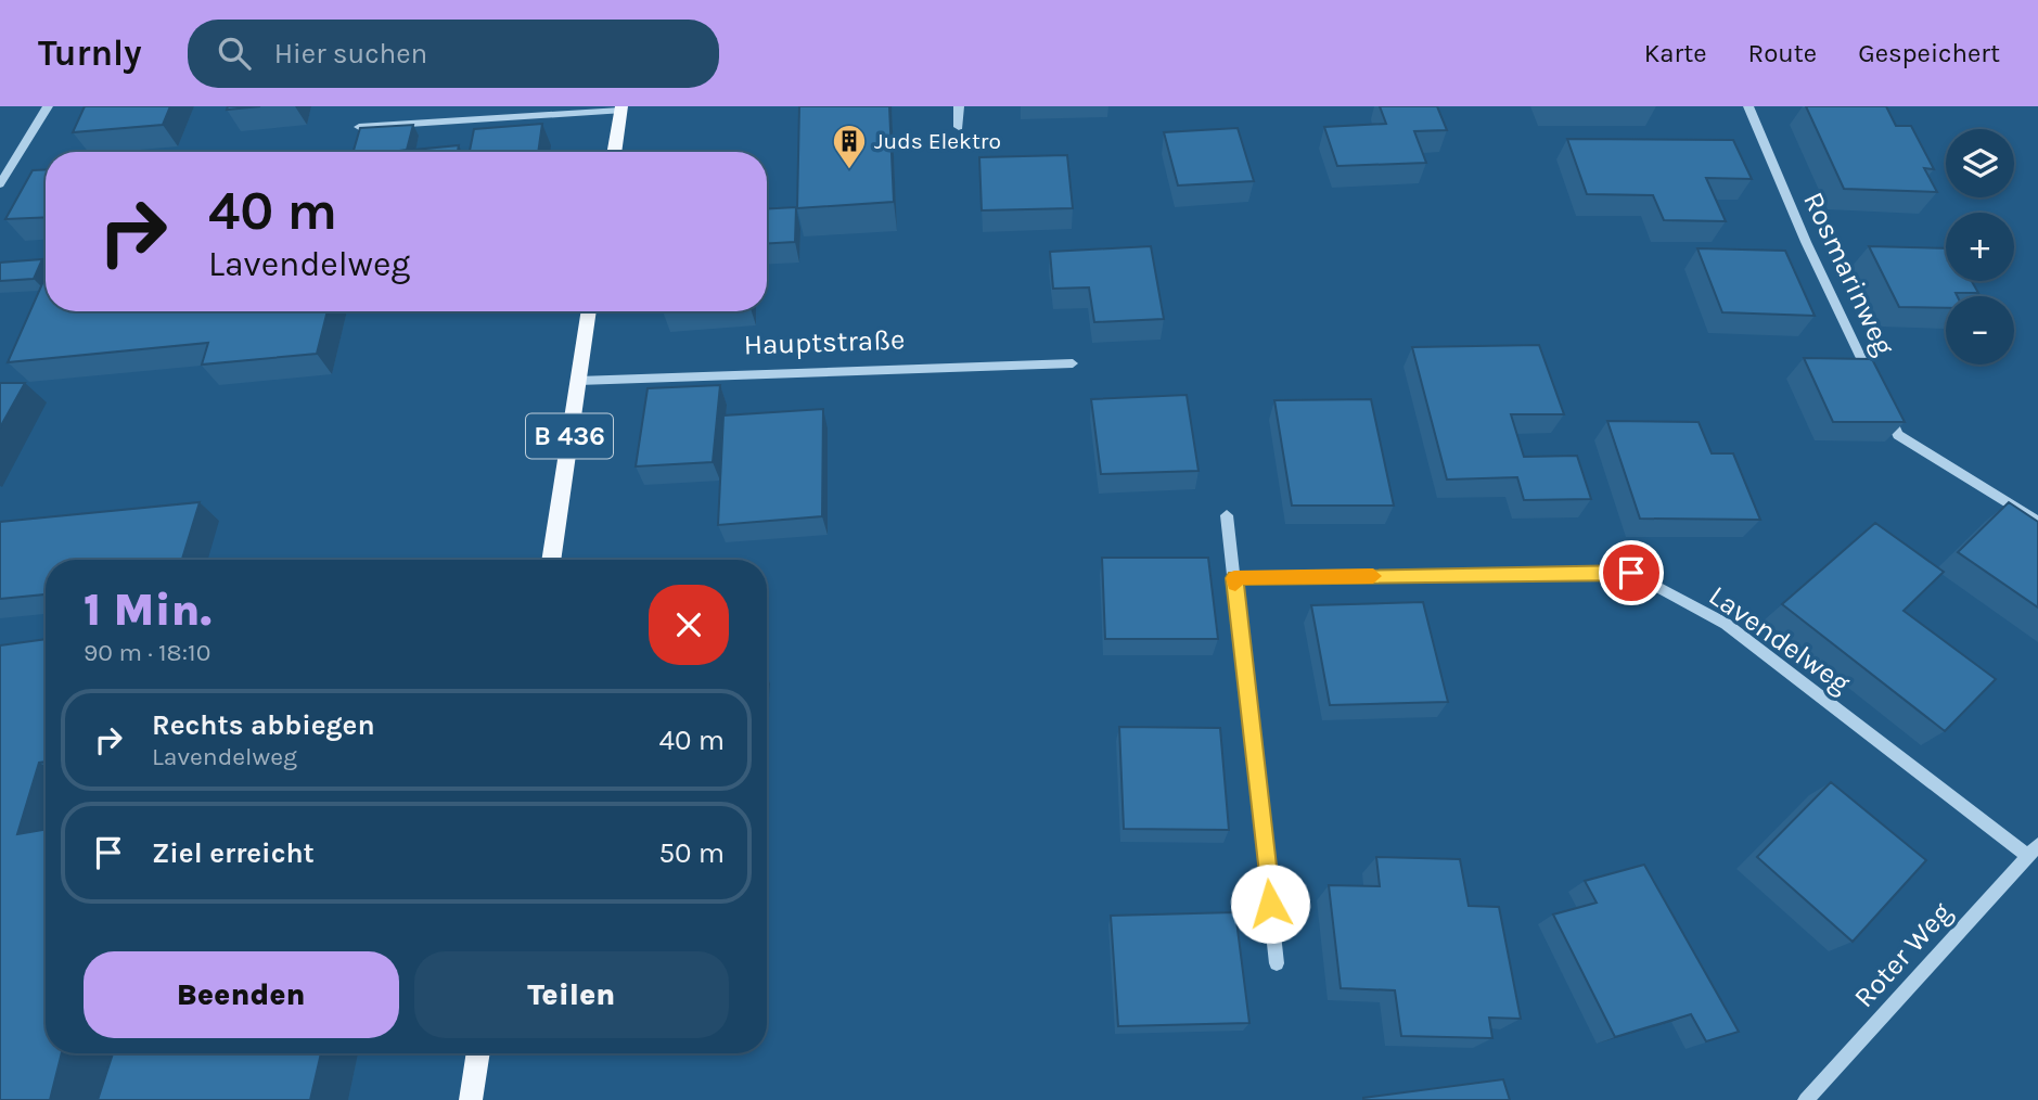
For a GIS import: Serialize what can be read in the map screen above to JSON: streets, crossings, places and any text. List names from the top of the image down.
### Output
{
  "streets": {
    "main road": ["B 436"],
    "street": [
      "Rosmarinweg",
      "Hauptstraße",
      "Lavendelweg",
      "Roter Weg"
    ]
  },
  "crossings": [
    ["Hauptstraße", "B 436"],
    ["Lavendelweg", "Roter Weg"]
  ],
  "places": {
    "building": ["Juds Elektro"]
  },
  "page": {
    "header": "Turnly",
    "search": "Hier suchen",
    "nav": ["Karte", "Route", "Gespeichert"],
    "map_buttons": ["+", "−"],
    "turn": ["40 m", "Lavendelweg"],
    "heading": ["1 Min.", "90 m · 18:10"],
    "list": [
      {
        "name": "Rechts abbiegen",
        "note": "Lavendelweg",
        "value": "40 m"
      },
      {
        "name": "Ziel erreicht",
        "value": "50 m"
      }
    ],
    "buttons": ["Beenden", "Teilen"]
  }
}
